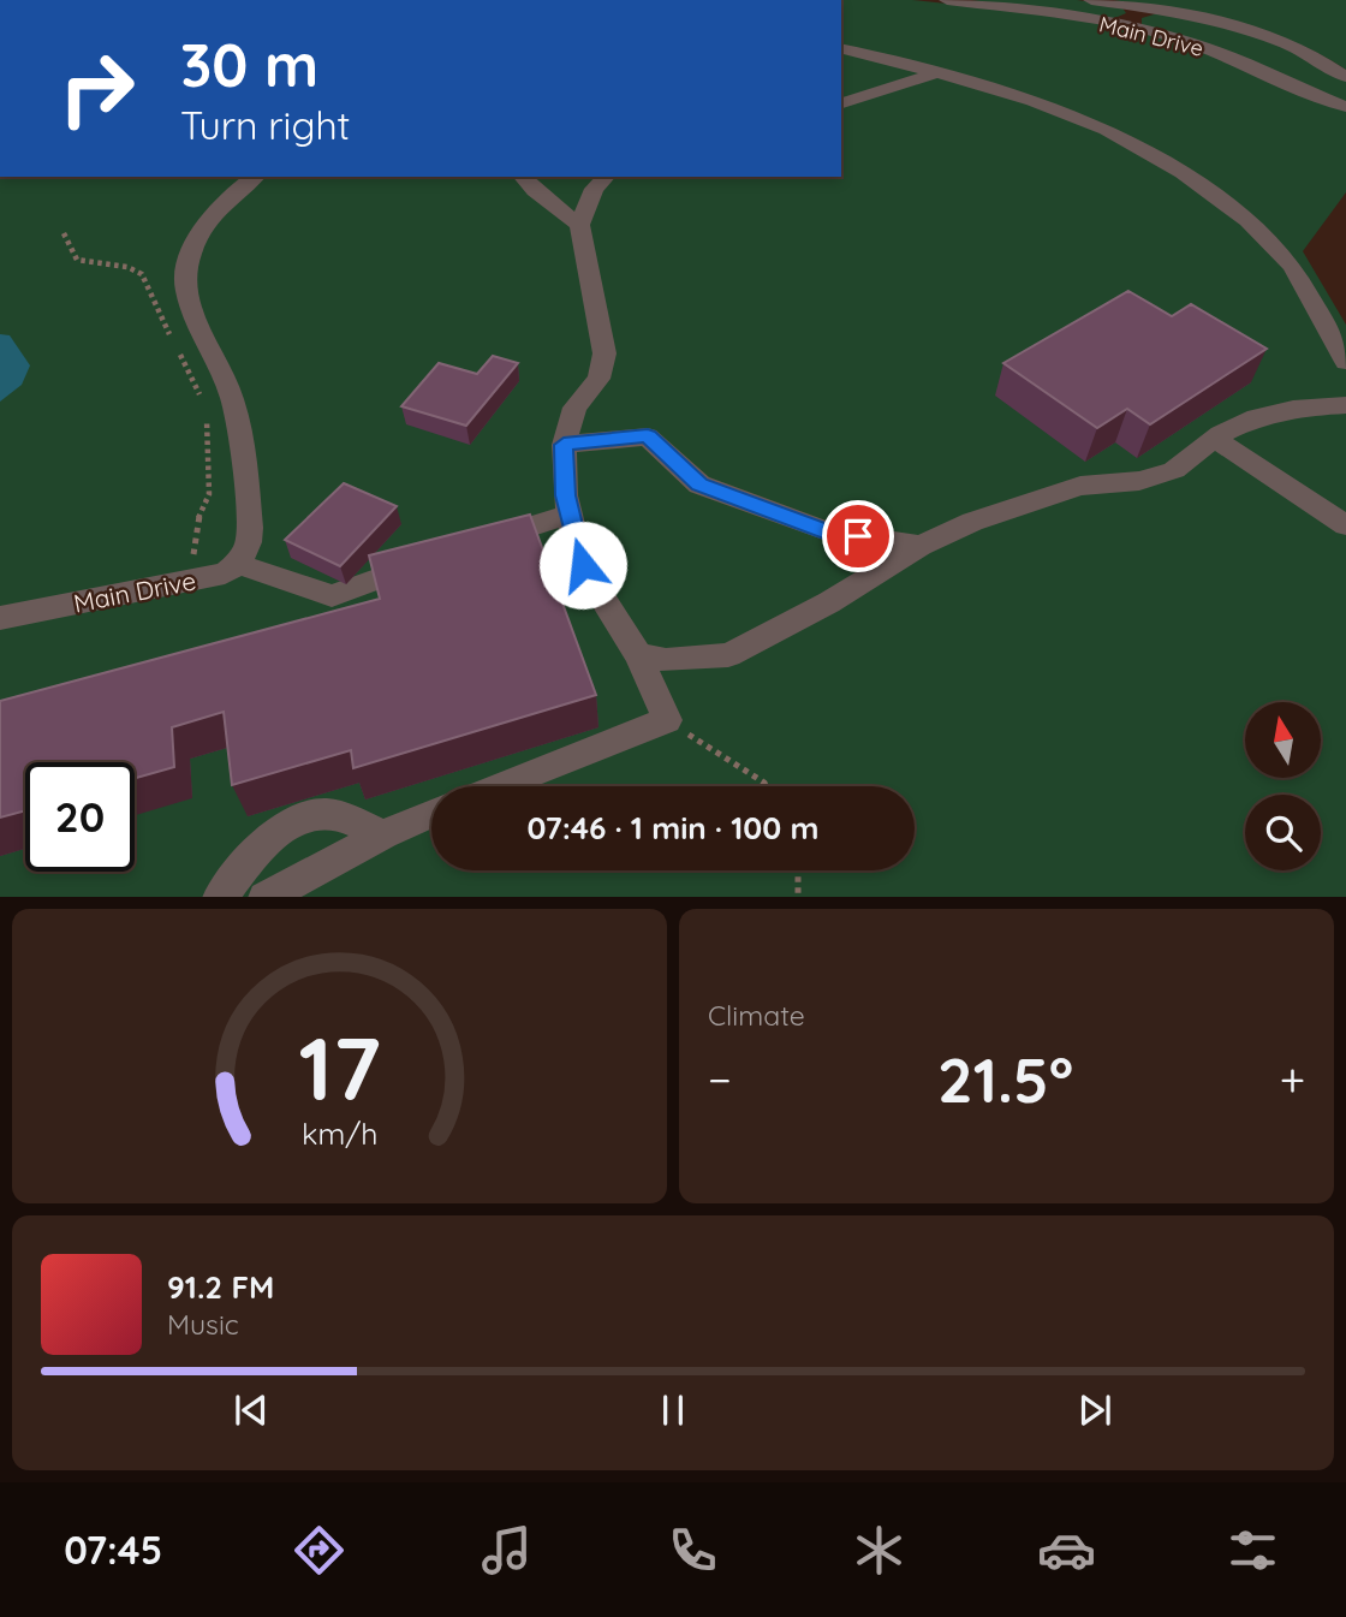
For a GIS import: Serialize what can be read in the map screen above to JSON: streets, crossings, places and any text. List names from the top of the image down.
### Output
{
  "streets": {
    "street": ["Main Drive"]
  },
  "north": "top",
  "page": {
    "turn": ["30 m", "Turn right"],
    "limit": "20",
    "trip": "07:46 · 1 min · 100 m",
    "tile": "Climate",
    "heat": ["−", "21.5°", "+"],
    "song": ["91.2 FM", "Music"],
    "tabs": "07:45",
    "gauge": ["17", "km/h"]
  }
}
